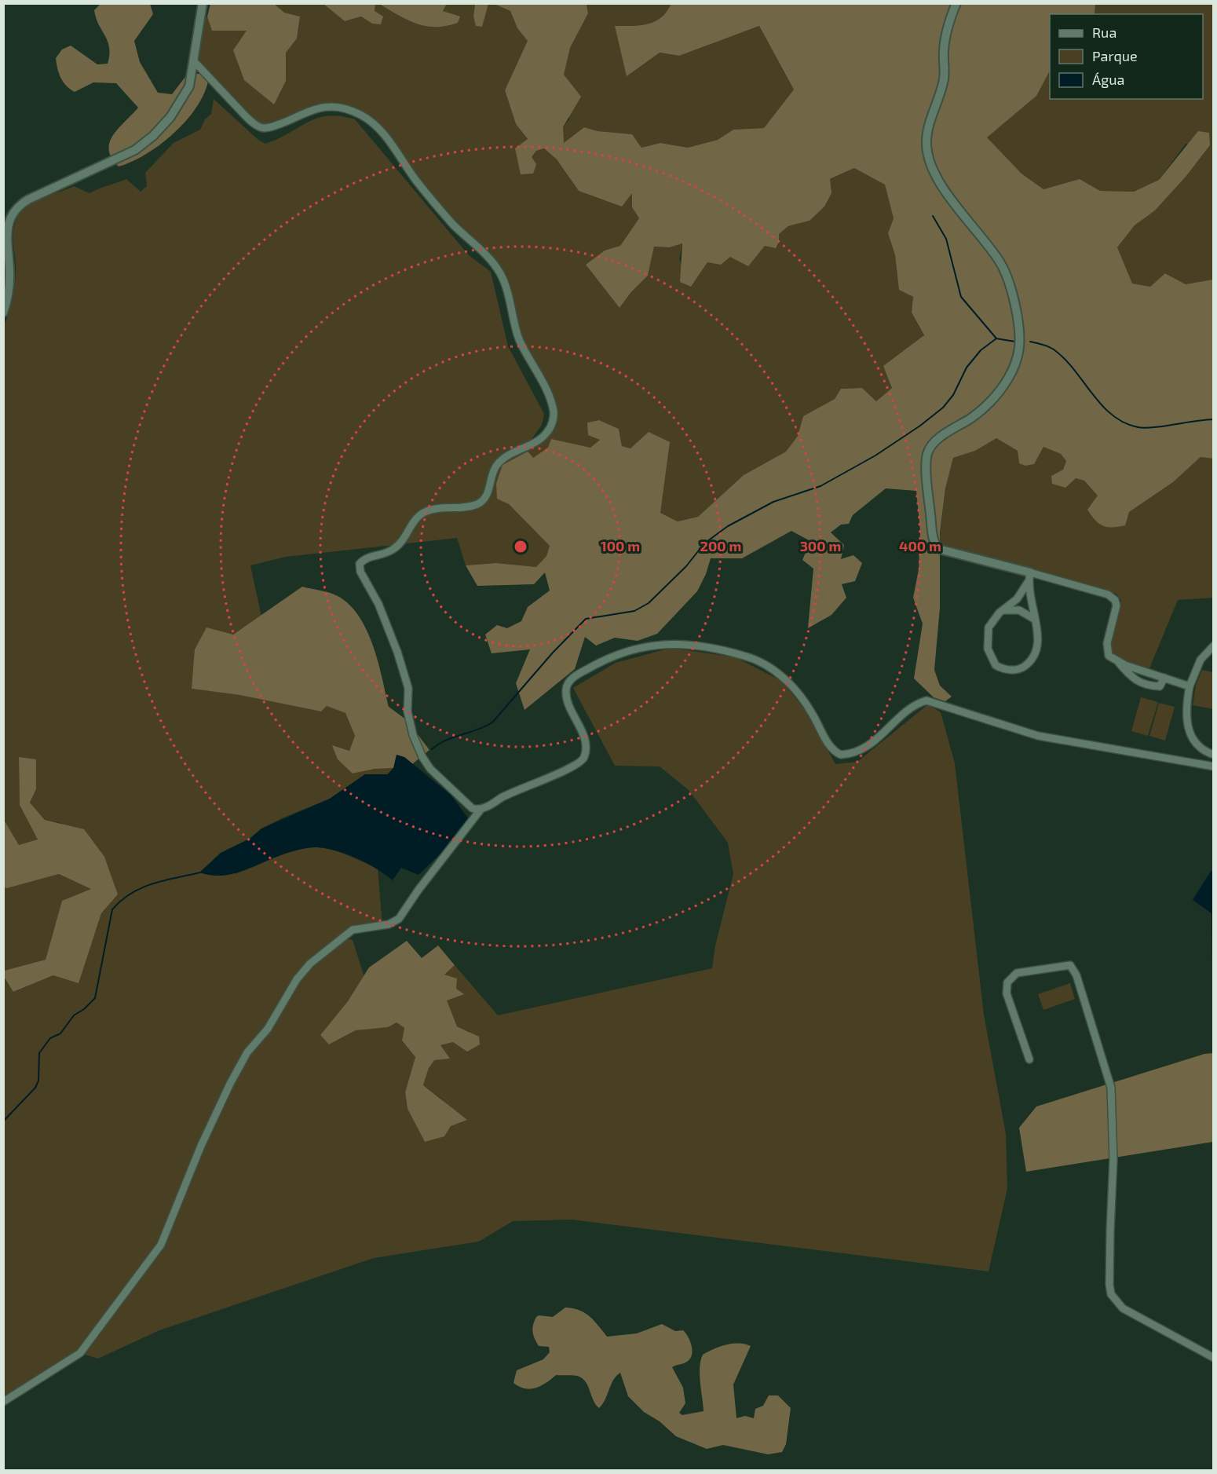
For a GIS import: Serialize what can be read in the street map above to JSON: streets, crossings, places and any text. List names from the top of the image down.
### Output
{
  "legend": ["Rua", "Parque", "Água"],
  "rings": [
    "100 m",
    "200 m",
    "300 m",
    "400 m"
  ]
}
